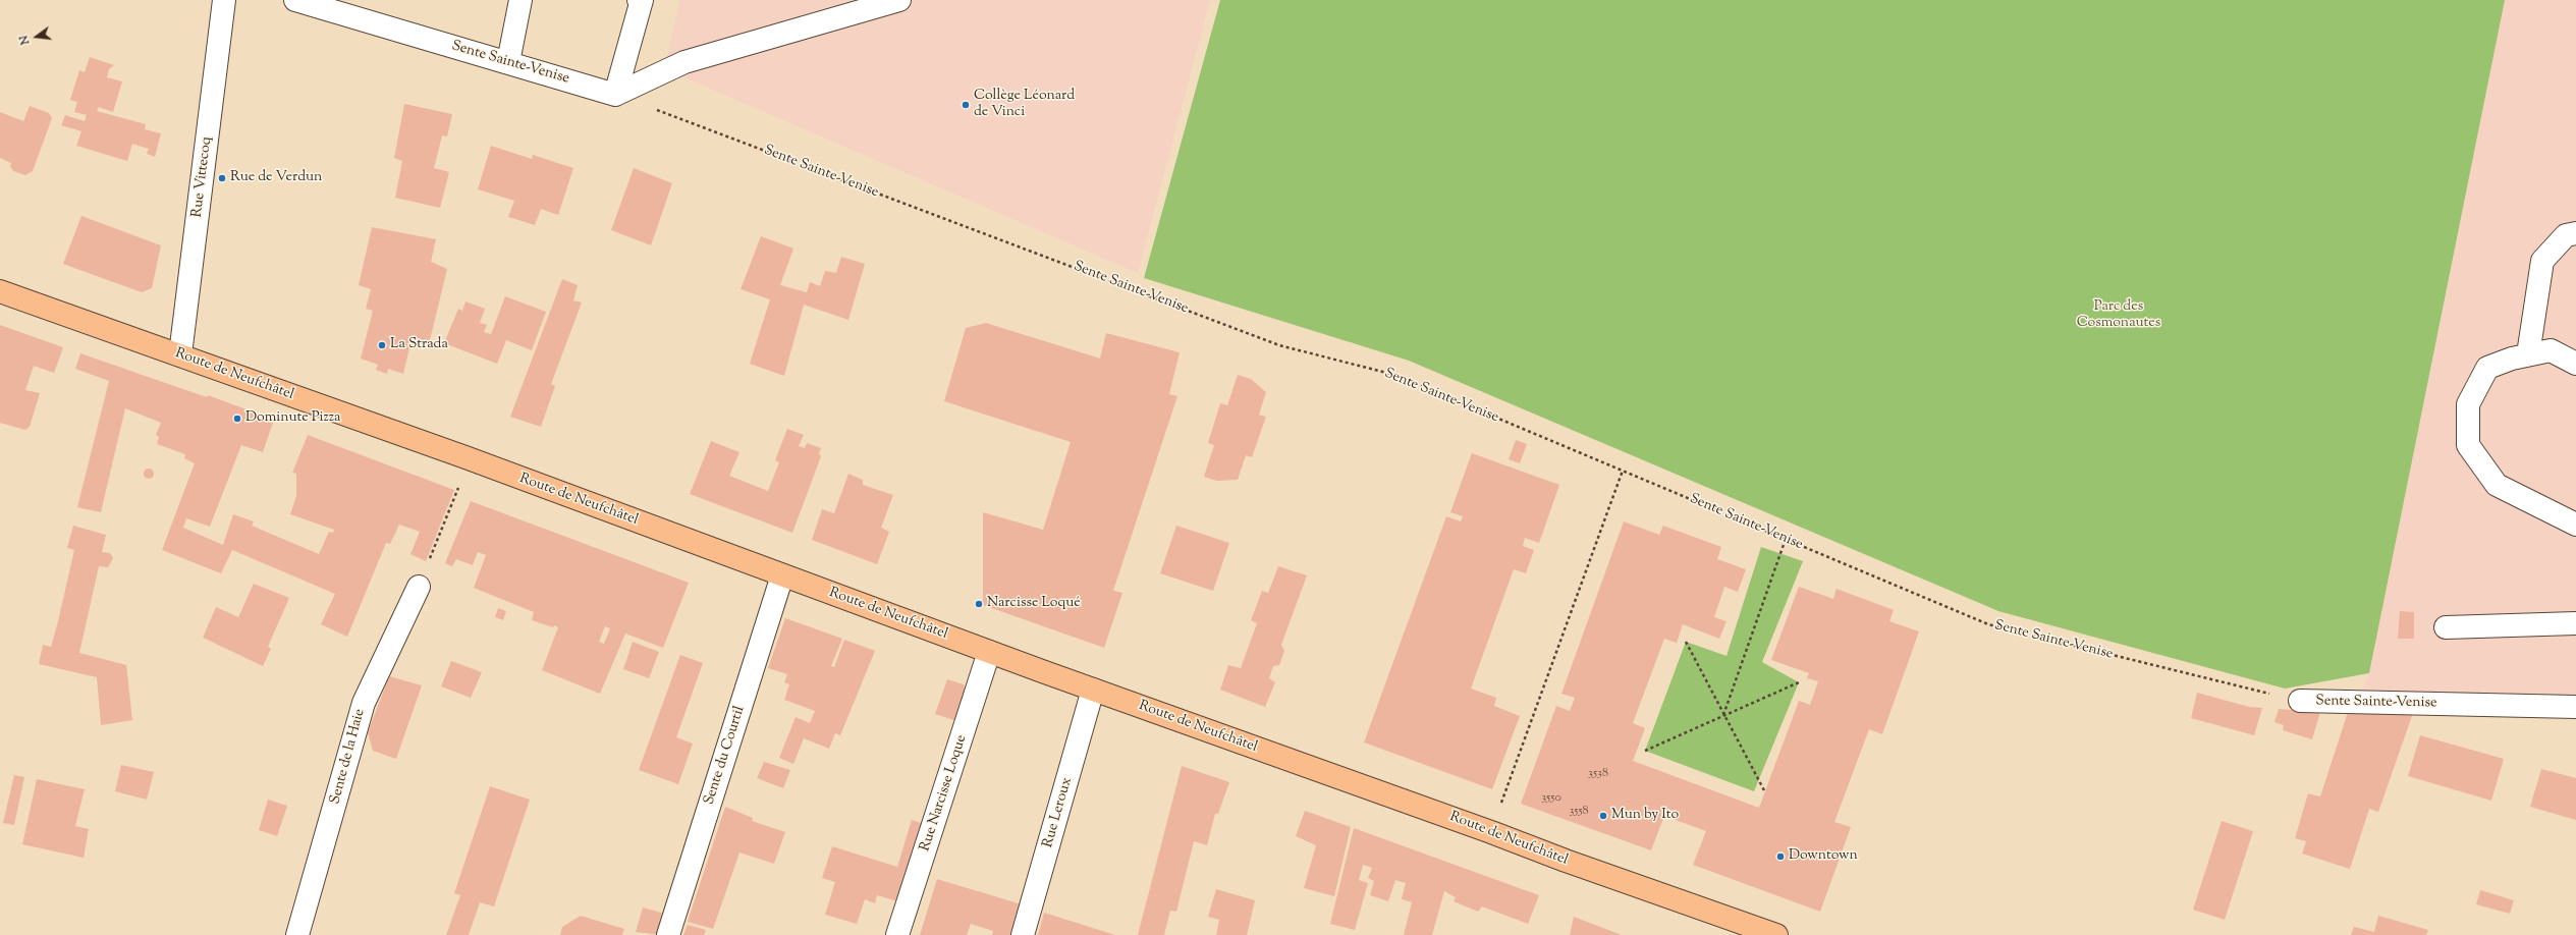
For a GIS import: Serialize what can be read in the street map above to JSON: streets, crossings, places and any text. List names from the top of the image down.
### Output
{
  "streets": {
    "main road": ["Route de Neufchâtel"],
    "street": [
      "Sente Sainte-Venise",
      "Rue Vittecoq",
      "Sente du Courtil",
      "Sente de la Haie",
      "Rue Narcisse Loque",
      "Rue Leroux"
    ]
  },
  "crossings": [
    ["Rue Vittecoq", "Route de Neufchâtel"],
    ["Route de Neufchâtel", "Sente du Courtil"],
    ["Route de Neufchâtel", "Rue Narcisse Loque"],
    ["Route de Neufchâtel", "Rue Leroux"]
  ],
  "parks": ["Parc des Cosmonautes"],
  "places": [
    "Collège Léonard de Vinci",
    "Rue de Verdun",
    "La Strada",
    "Dominute Pizza",
    "Narcisse Loqué",
    "Mun by Ito",
    "Downtown"
  ],
  "house_numbers": ["3538", "3550", "3558"],
  "north": "left"
}
